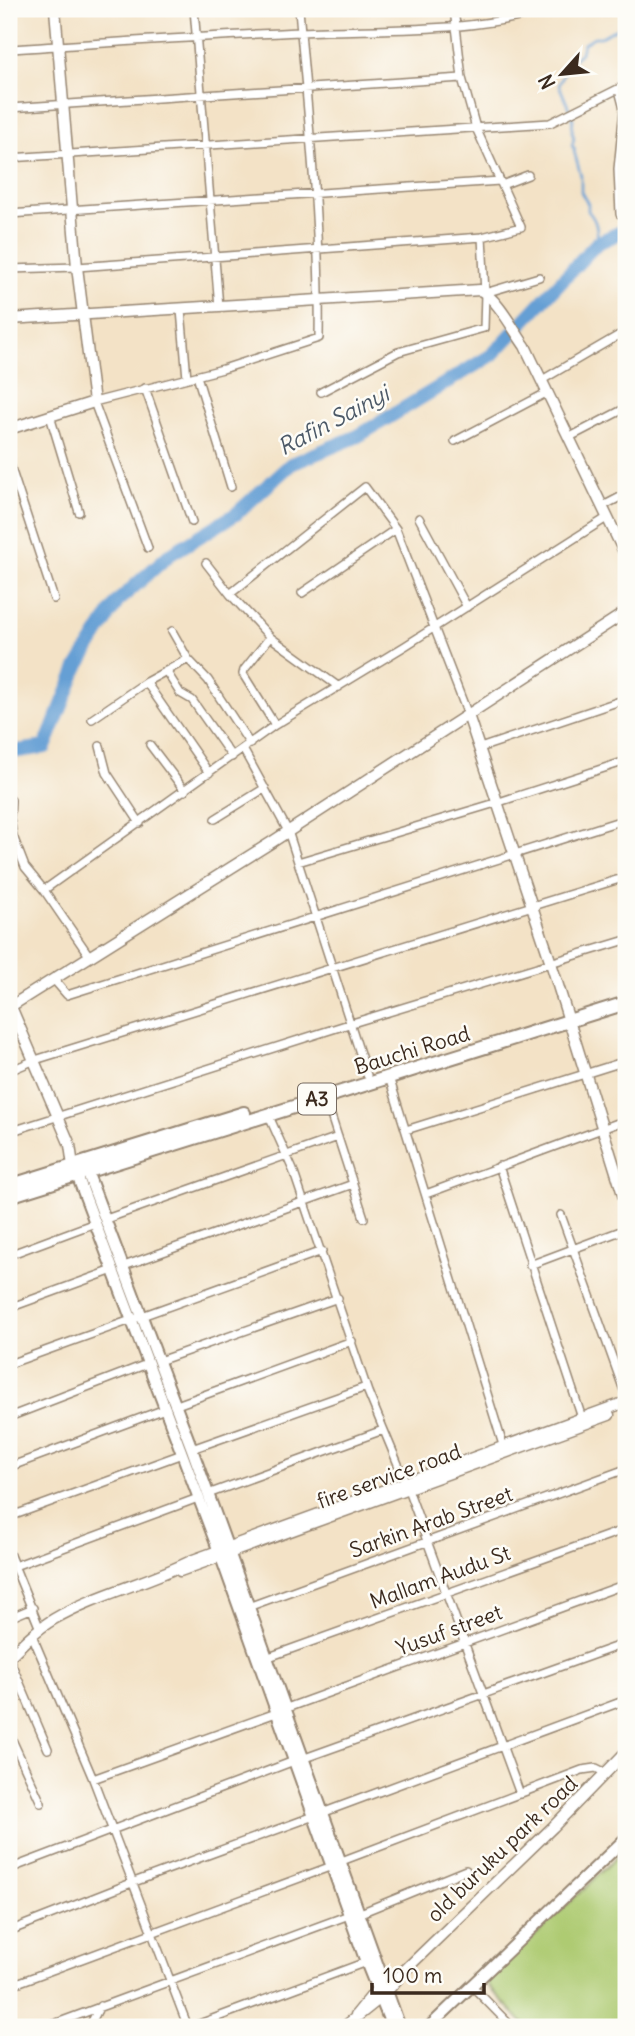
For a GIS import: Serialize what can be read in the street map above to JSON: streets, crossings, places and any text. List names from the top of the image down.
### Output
{
  "streets": {
    "highway": ["Bauchi Road", "A3"],
    "street": [
      "fire service road",
      "Sarkin Arab Street",
      "Mallam Audu St",
      "Yusuf street",
      "old buruku park road"
    ]
  },
  "water": ["Rafin Sainyi"],
  "scale_bar": "100 m",
  "north": "bottom left"
}
